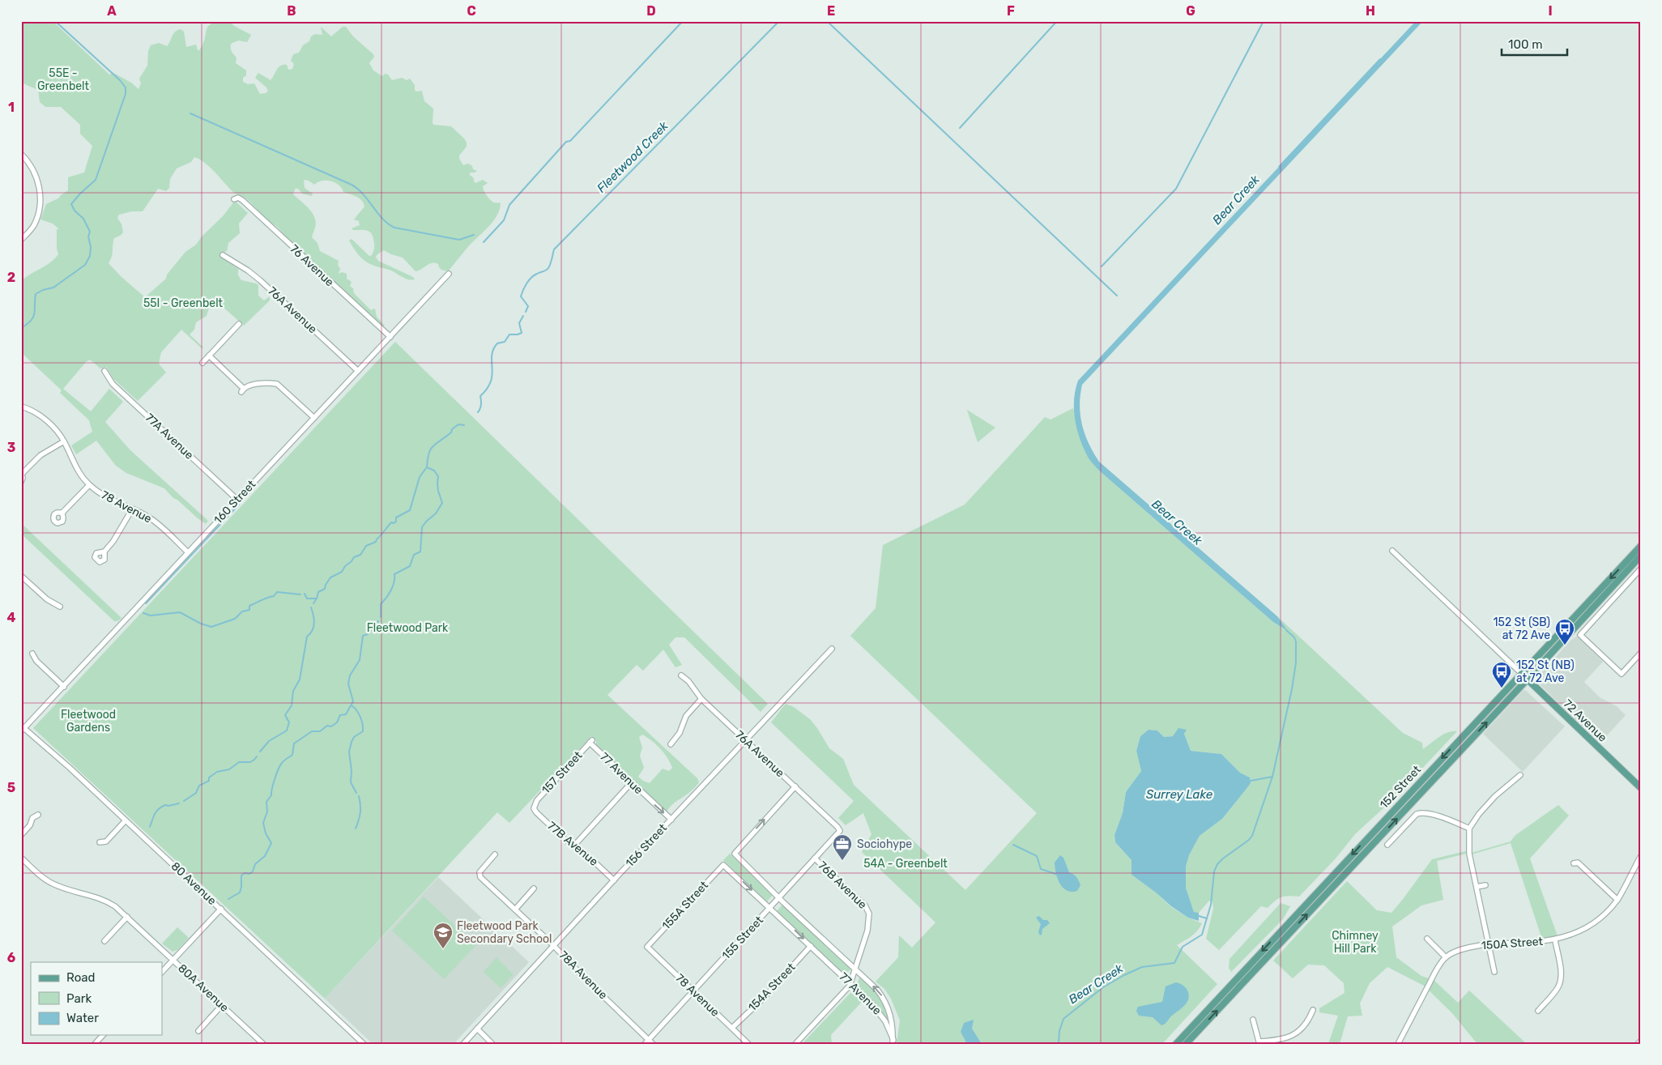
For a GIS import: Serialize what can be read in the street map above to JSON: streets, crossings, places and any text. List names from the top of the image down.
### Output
{
  "streets": {
    "main road": ["72 Avenue", "152 Street"],
    "street": [
      "76 Avenue",
      "76A Avenue",
      "77A Avenue",
      "160 Street",
      "78 Avenue",
      "157 Street",
      "77 Avenue",
      "77B Avenue",
      "156 Street",
      "80 Avenue",
      "76B Avenue",
      "155A Street",
      "155 Street",
      "150A Street",
      "78A Avenue",
      "154A Street",
      "80A Avenue"
    ]
  },
  "crossings": [
    ["76 Avenue", "160 Street"],
    ["76A Avenue", "160 Street"],
    ["76A Avenue", "77 Avenue"],
    ["76A Avenue", "156 Street"],
    ["76A Avenue", "155 Street"],
    ["77A Avenue", "160 Street"],
    ["160 Street", "78 Avenue"],
    ["160 Street", "80 Avenue"],
    ["78 Avenue", "155A Street"],
    ["78 Avenue", "155 Street"],
    ["78 Avenue", "154A Street"],
    ["72 Avenue", "152 Street"],
    ["157 Street", "77 Avenue"],
    ["157 Street", "77B Avenue"],
    ["77 Avenue", "156 Street"],
    ["77 Avenue", "76B Avenue"],
    ["77 Avenue", "155A Street"],
    ["77 Avenue", "155 Street"],
    ["77 Avenue", "154A Street"],
    ["77B Avenue", "156 Street"],
    ["156 Street", "78A Avenue"],
    ["76B Avenue", "155 Street"],
    ["155 Street", "78A Avenue"]
  ],
  "water": ["Fleetwood Creek", "Bear Creek", "Surrey Lake"],
  "parks": [
    "55E - Greenbelt",
    "55I - Greenbelt",
    "Fleetwood Park",
    "Fleetwood Gardens",
    "54A - Greenbelt",
    "Chimney Hill Park"
  ],
  "places": {
    "bus stop": ["152 St (SB) at 72 Ave", "152 St (NB) at 72 Ave"],
    "office": ["Sociohype"],
    "school or university": ["Fleetwood Park Secondary School"]
  },
  "legend": ["Road", "Park", "Water"],
  "scale_bar": "100 m",
  "grid": {
    "columns": [
      "A",
      "B",
      "C",
      "D",
      "E",
      "F",
      "G",
      "H",
      "I"
    ],
    "rows": [
      "1",
      "2",
      "3",
      "4",
      "5",
      "6"
    ]
  }
}
